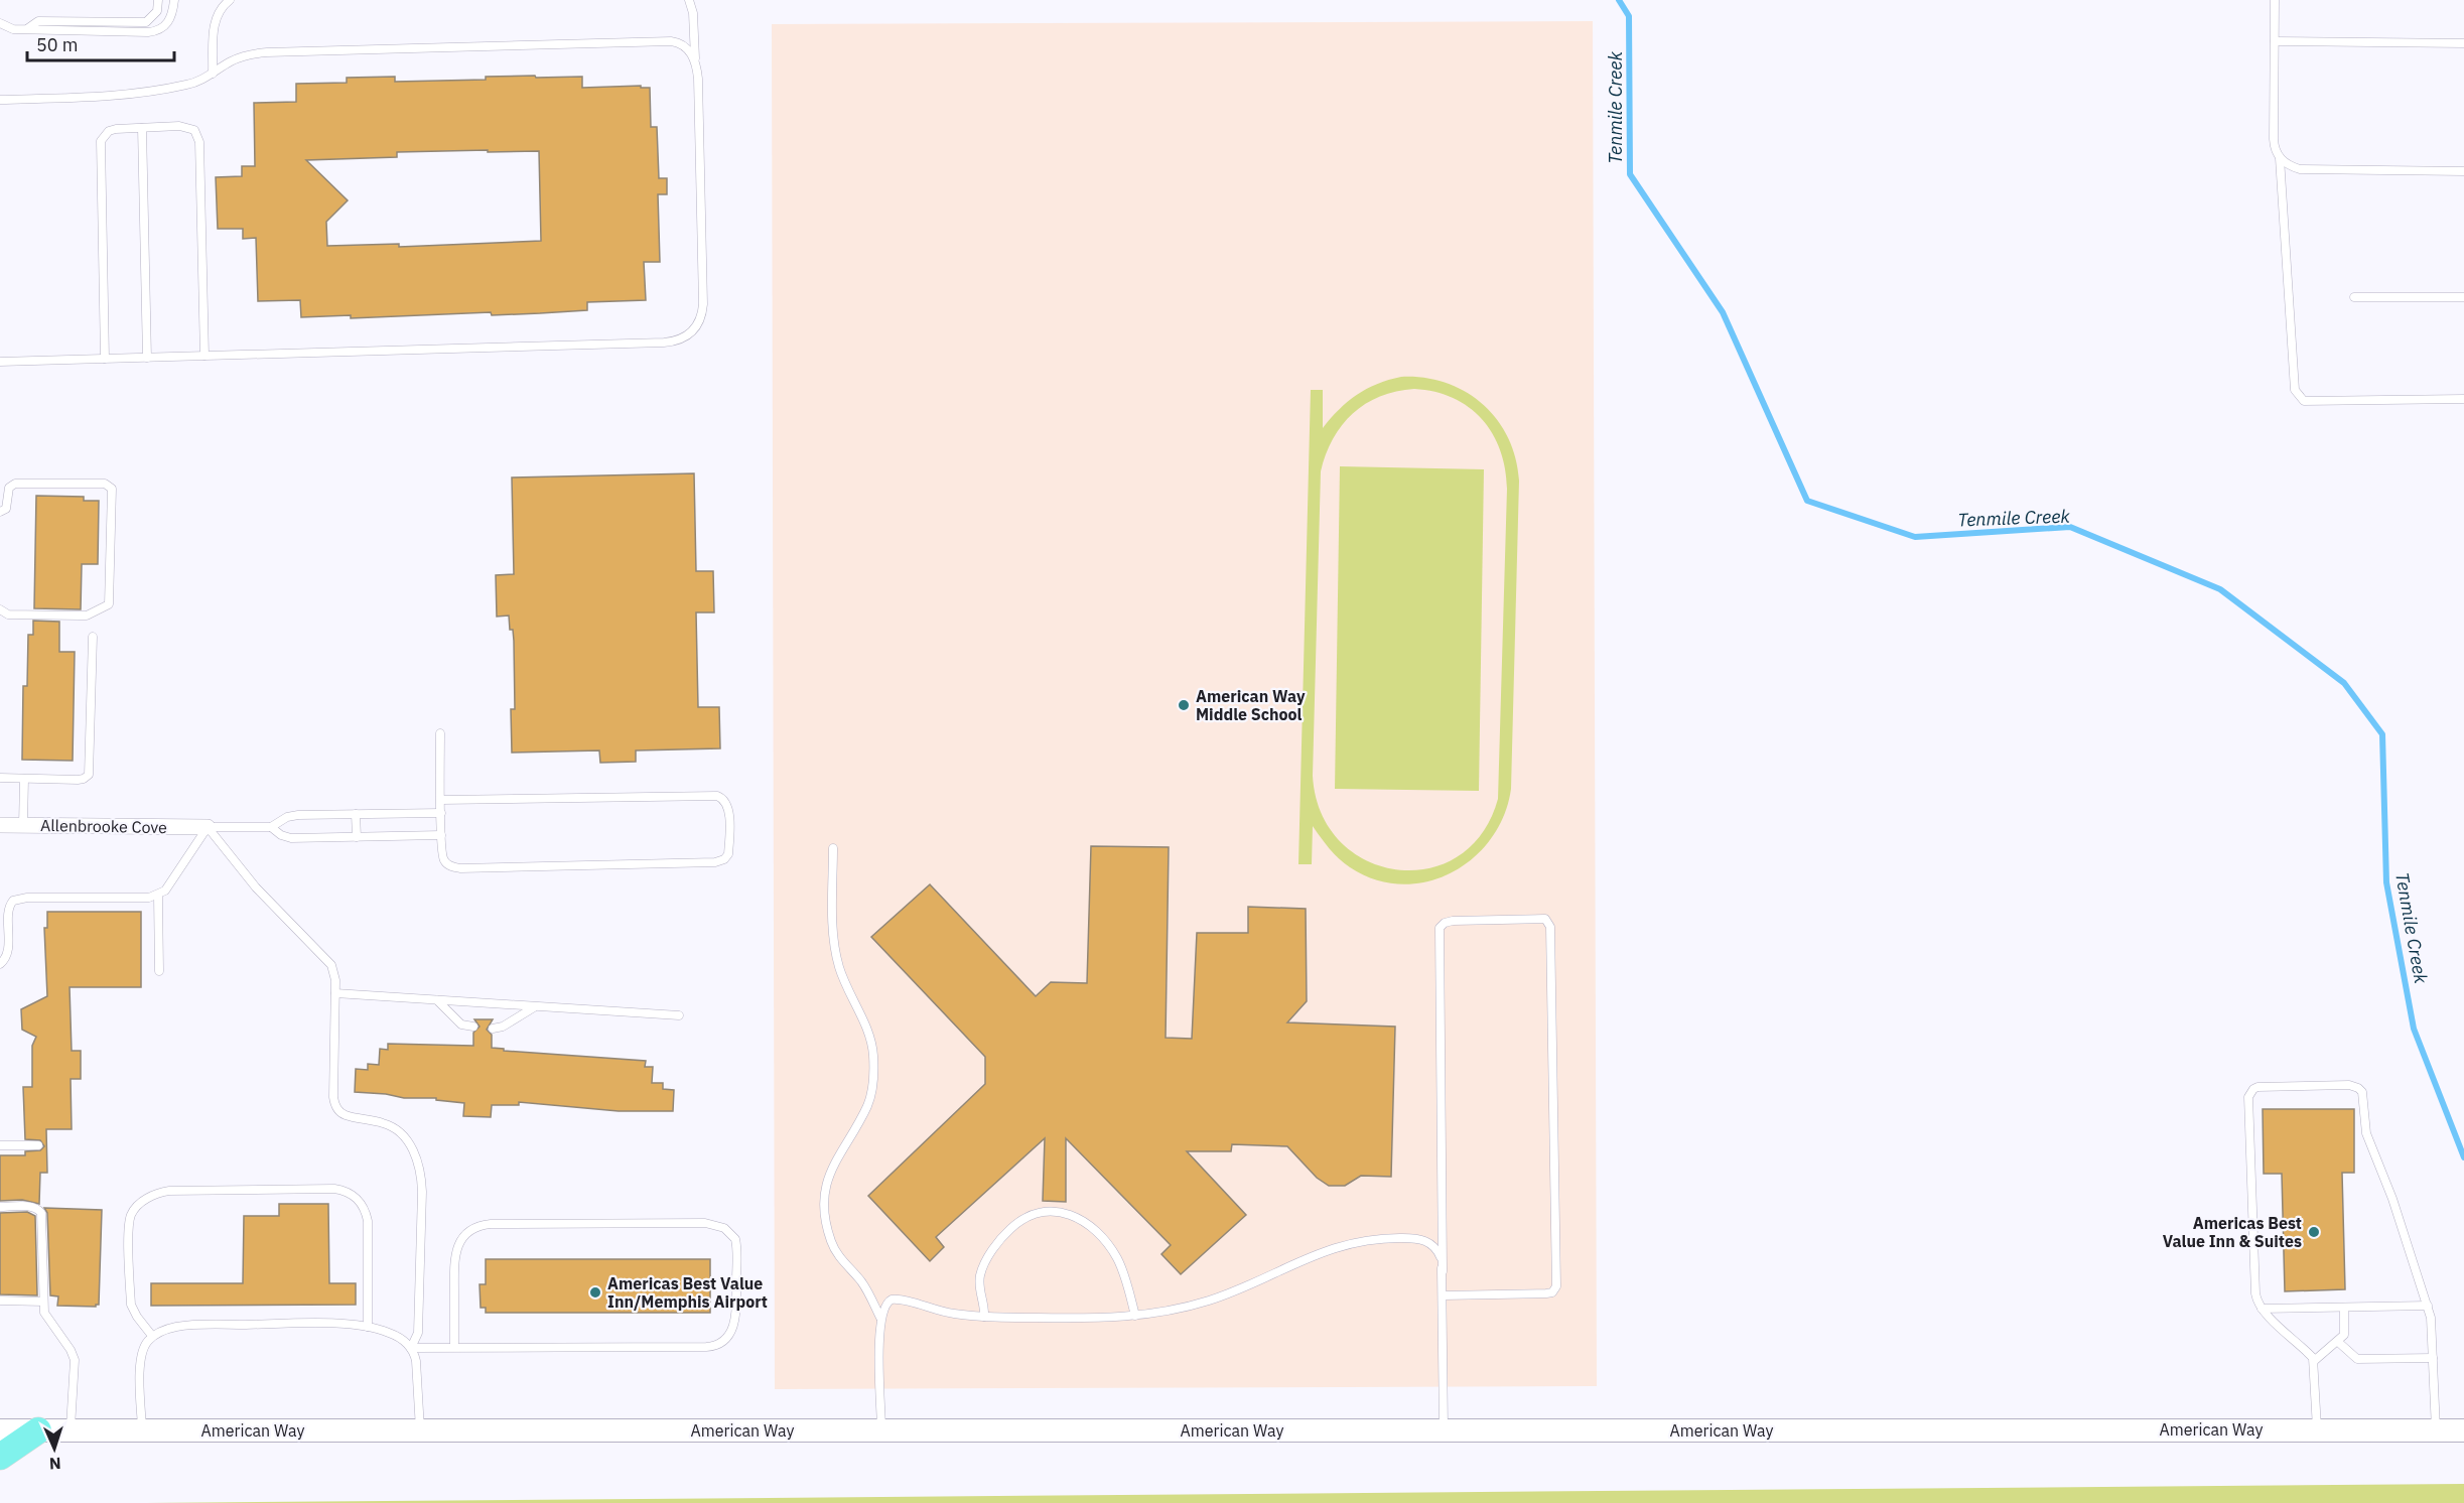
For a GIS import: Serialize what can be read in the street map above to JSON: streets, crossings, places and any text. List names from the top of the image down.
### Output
{
  "streets": {
    "main road": ["American Way"],
    "street": ["Allenbrooke Cove"]
  },
  "water": ["Tenmile Creek"],
  "places": ["American Way Middle School", "Americas Best Value Inn & Suites", "Americas Best Value Inn/Memphis Airport"],
  "scale_bar": "50 m",
  "north": "bottom"
}
